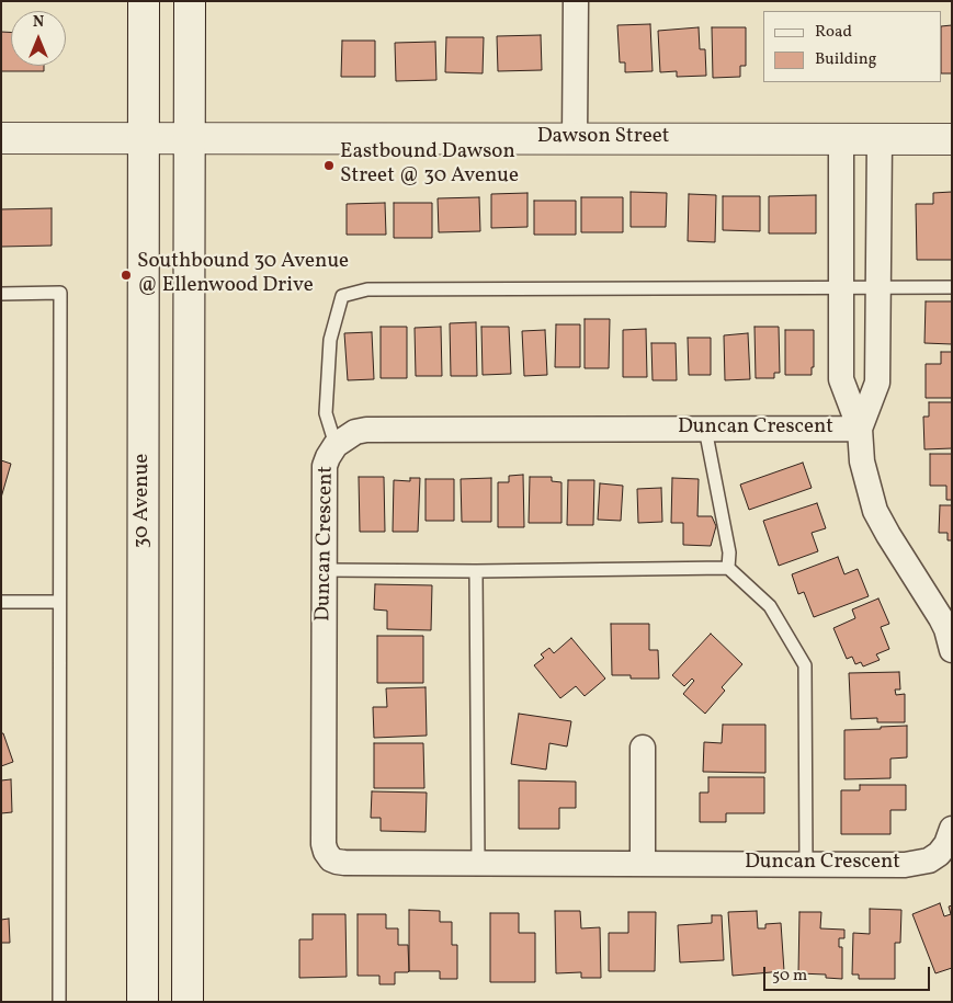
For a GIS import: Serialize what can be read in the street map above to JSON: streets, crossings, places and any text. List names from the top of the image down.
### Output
{
  "streets": {
    "main road": ["Dawson Street", "30 Avenue"],
    "street": ["Duncan Crescent"]
  },
  "crossings": [
    ["Dawson Street", "Duncan Crescent"],
    ["Dawson Street", "30 Avenue"]
  ],
  "places": ["Eastbound Dawson Street @ 30 Avenue", "Southbound 30 Avenue @ Ellenwood Drive"],
  "legend": ["Road", "Building"],
  "scale_bar": "50 m",
  "north": "top"
}
